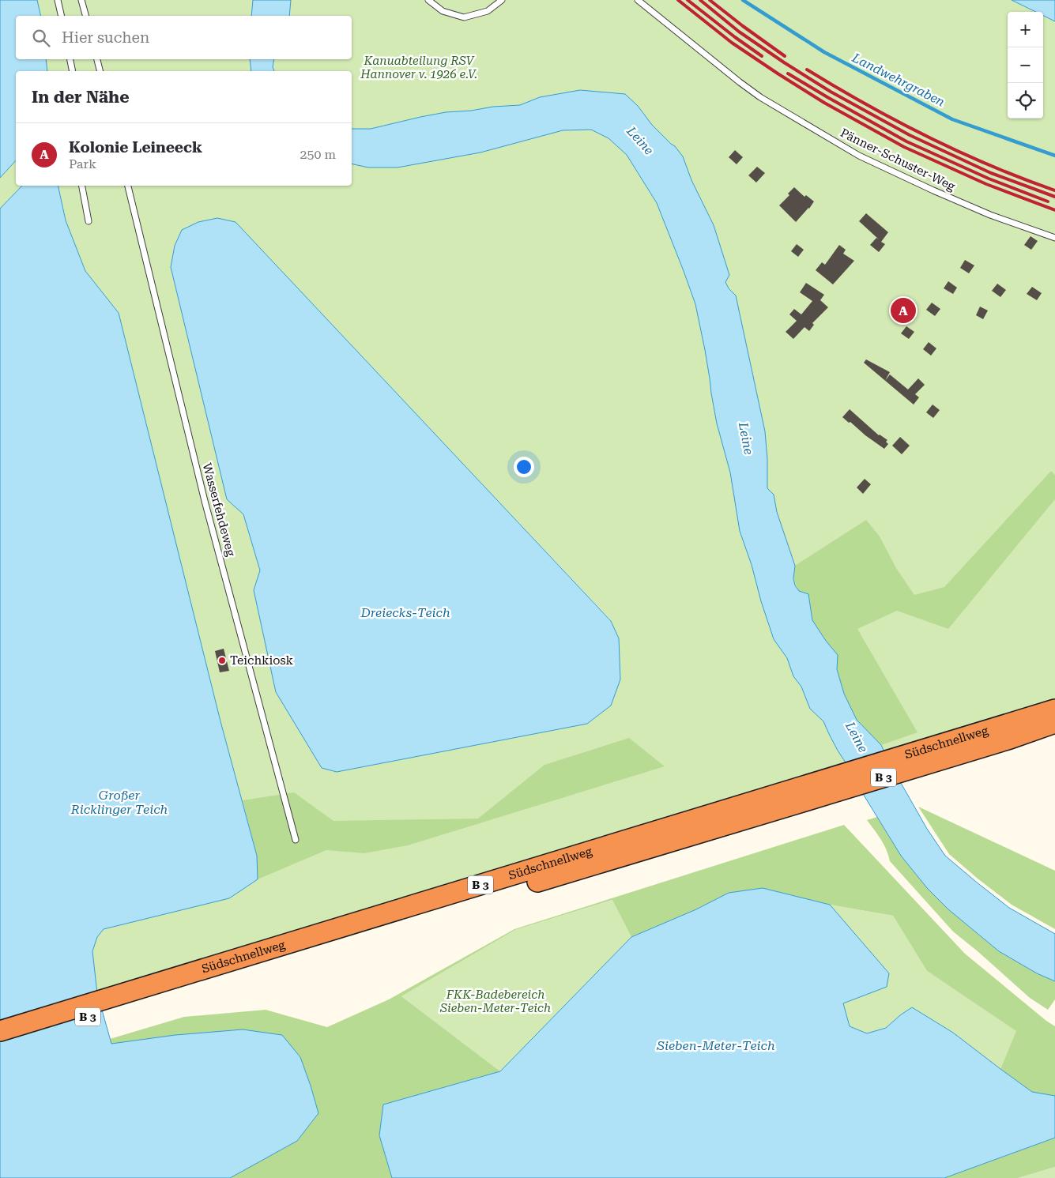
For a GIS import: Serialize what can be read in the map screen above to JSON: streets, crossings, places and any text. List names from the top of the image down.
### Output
{
  "streets": {
    "highway": ["Südschnellweg", "B 3"],
    "lane": ["Pänner-Schuster-Weg", "Wasserfehdeweg"]
  },
  "water": [
    "Landwehrgraben",
    "Leine",
    "Dreiecks-Teich",
    "Großer Ricklinger Teich",
    "Sieben-Meter-Teich"
  ],
  "parks": ["Kanuabteilung RSV Hannover v. 1926 e.V.", "FKK-Badebereich Sieben-Meter-Teich"],
  "places": ["Teichkiosk"],
  "page": {
    "map_buttons": ["+", "−"],
    "search": "Hier suchen",
    "heading": "In der Nähe",
    "list": [
      {
        "mark": "A",
        "name": "Kolonie Leineeck",
        "note": "Park",
        "value": "250 m"
      }
    ],
    "pins": "A"
  }
}
